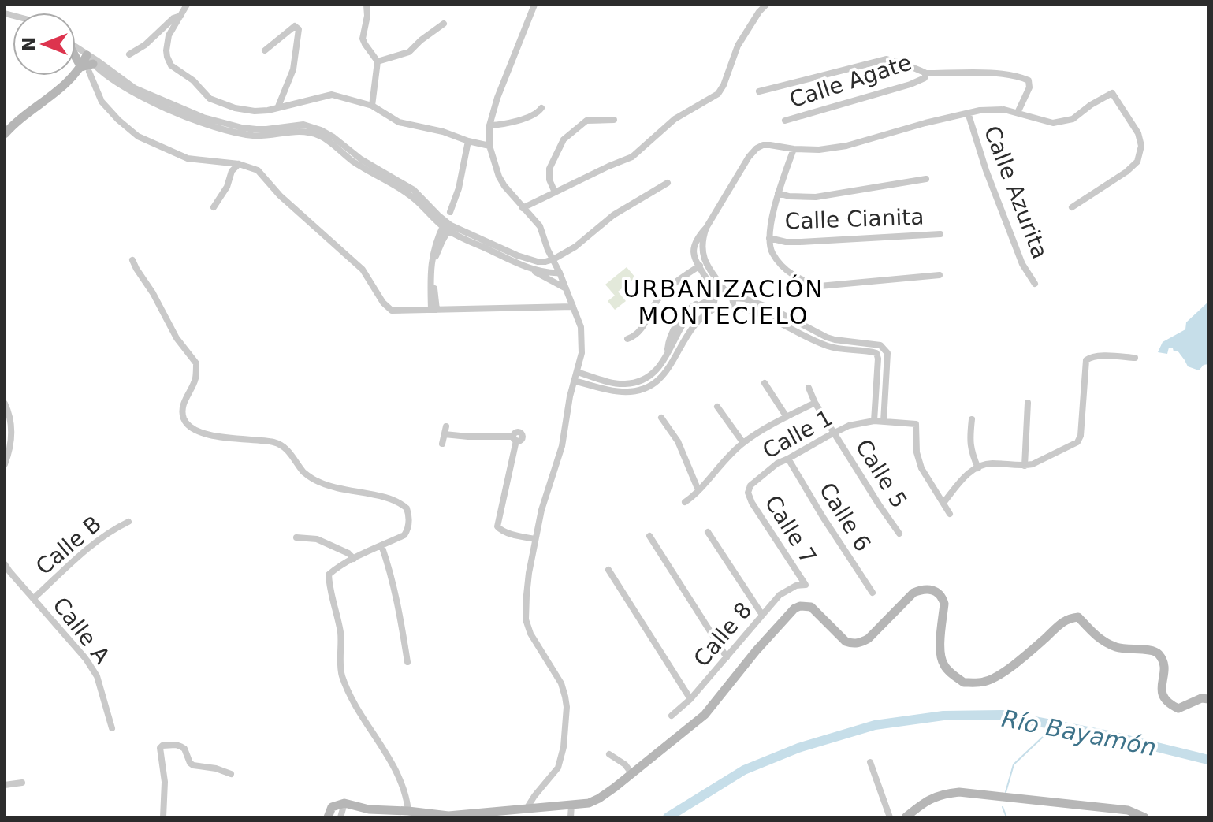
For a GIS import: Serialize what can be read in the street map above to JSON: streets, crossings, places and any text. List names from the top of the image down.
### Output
{
  "streets": {
    "street": [
      "Calle Agate",
      "Calle Azurita",
      "Calle Cianita",
      "Calle 1",
      "Calle 5",
      "Calle 6",
      "Calle 7",
      "Calle B",
      "Calle A",
      "Calle 8"
    ]
  },
  "crossings": [
    ["Calle 1", "Calle 5"],
    ["Calle 1", "Calle 6"],
    ["Calle 1", "Calle 7"],
    ["Calle 7", "Calle 8"],
    ["Calle B", "Calle A"]
  ],
  "districts": ["URBANIZACIÓN MONTECIELO"],
  "water": ["Río Bayamón"],
  "north": "left"
}
